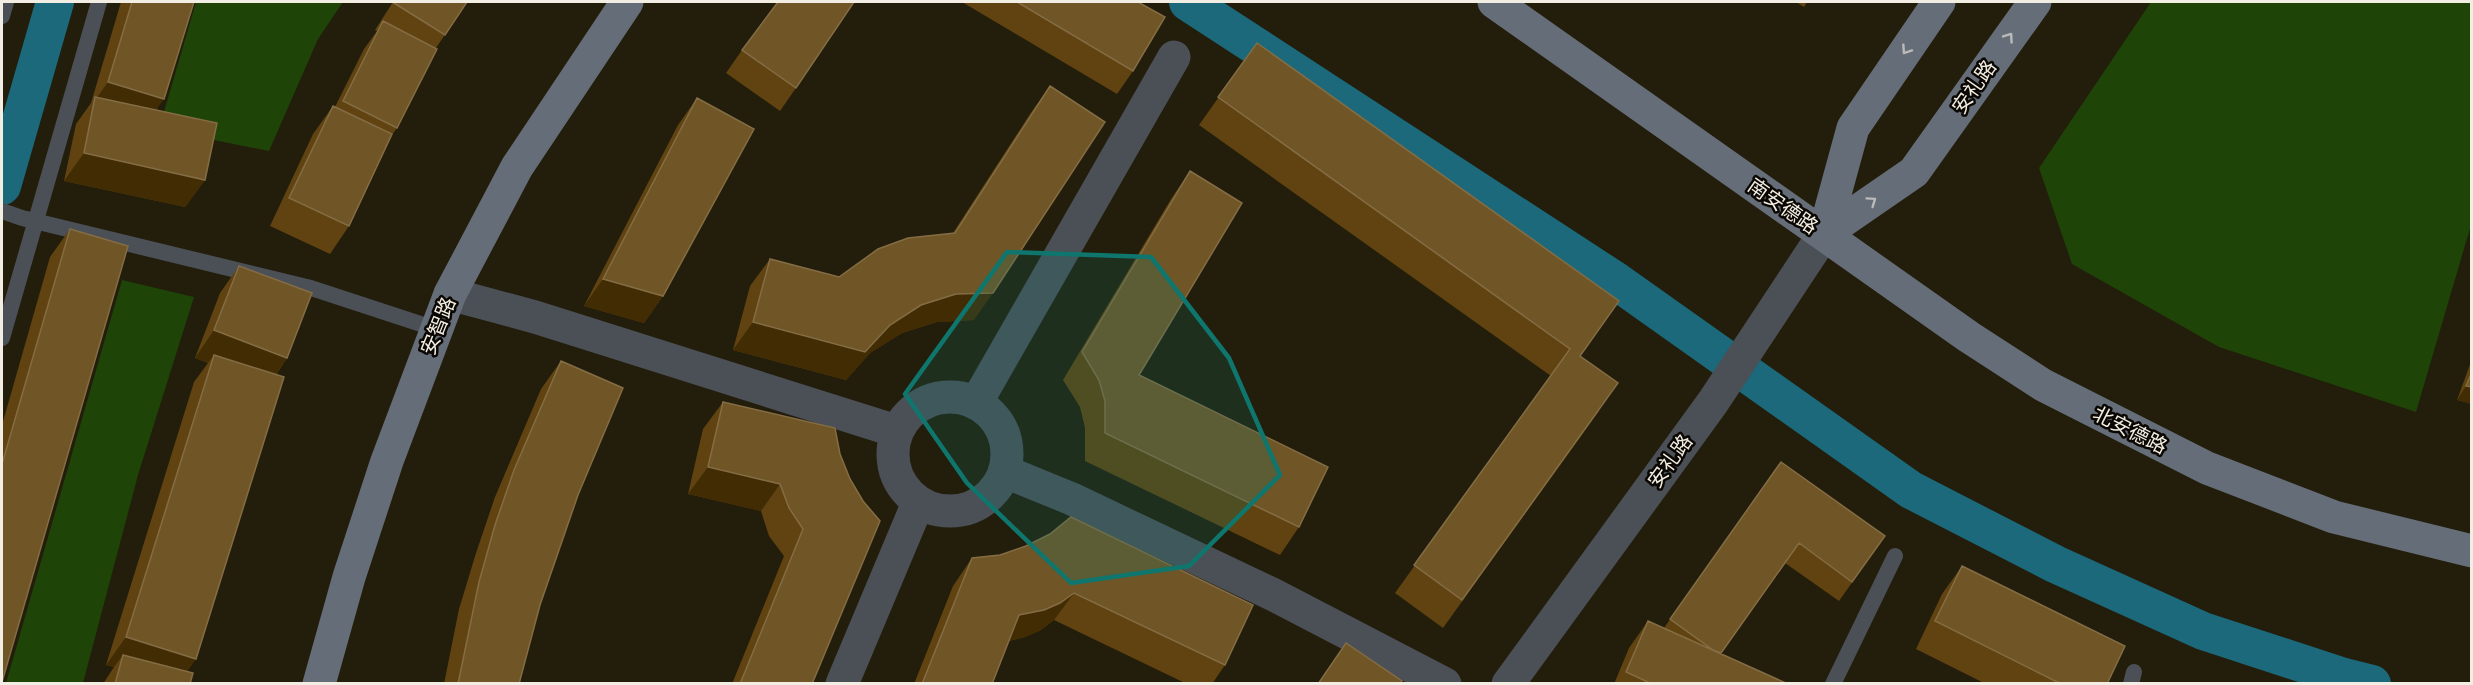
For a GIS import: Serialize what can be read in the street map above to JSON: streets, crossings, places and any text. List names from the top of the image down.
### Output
{
  "streets": {
    "street": [
      "安礼路",
      "南安德路",
      "安智路",
      "北安德路"
    ]
  },
  "crossings": [
    ["安礼路", "南安德路"],
    ["安礼路", "北安德路"],
    ["南安德路", "北安德路"]
  ]
}
